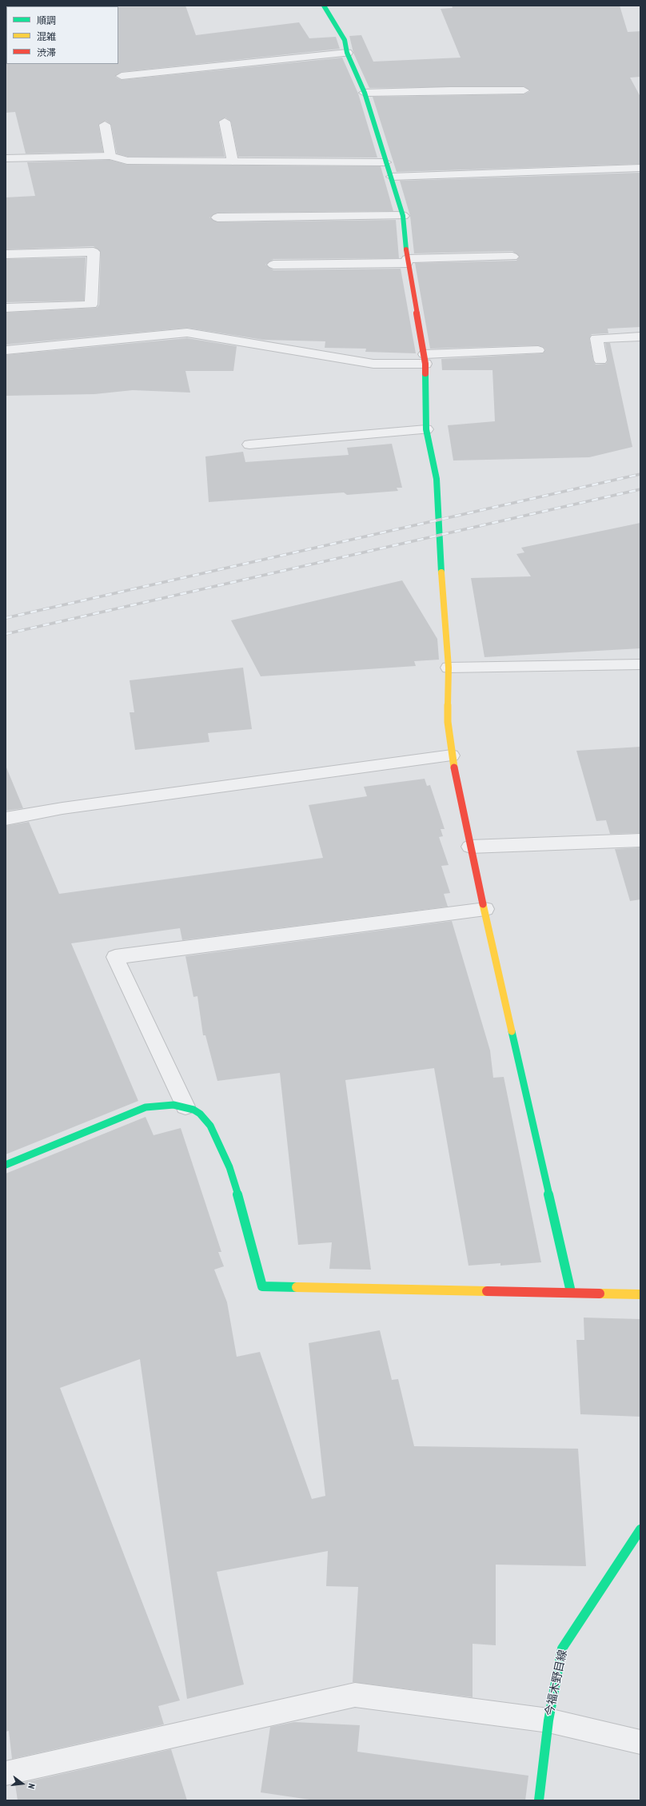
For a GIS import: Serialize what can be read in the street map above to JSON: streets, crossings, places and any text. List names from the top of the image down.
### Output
{
  "streets": {
    "street": ["今福木野目線"]
  },
  "legend": ["順調", "混雑", "渋滞"],
  "north": "right"
}
